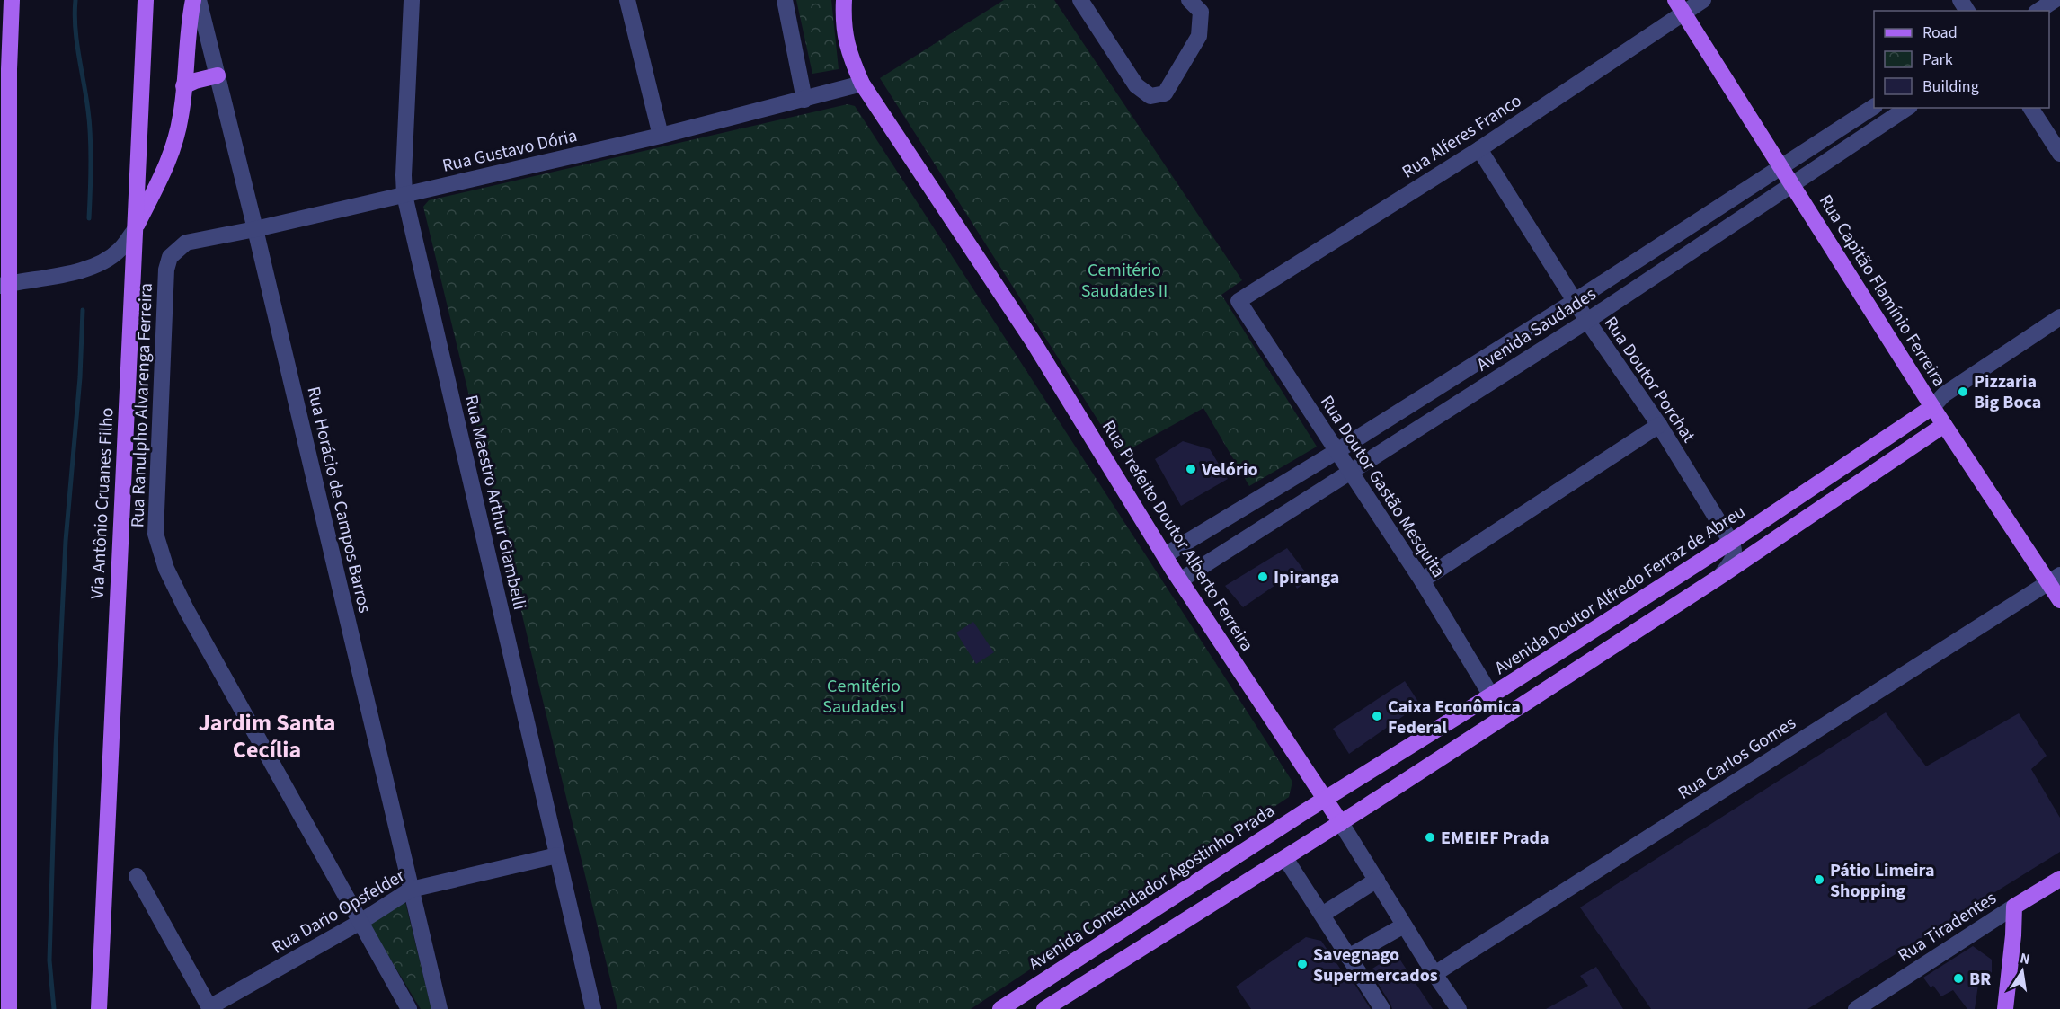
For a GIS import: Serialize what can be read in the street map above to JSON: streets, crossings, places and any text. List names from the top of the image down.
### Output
{
  "streets": {
    "main road": [
      "Rua Capitão Flamínio Ferreira",
      "Via Antônio Cruanes Filho",
      "Rua Prefeito Doutor Alberto Ferreira",
      "Avenida Doutor Alfredo Ferraz de Abreu",
      "Avenida Comendador Agostinho Prada",
      "Rua Tiradentes"
    ],
    "street": [
      "Rua Alferes Franco",
      "Rua Gustavo Dória",
      "Avenida Saudades",
      "Rua Doutor Porchat",
      "Rua Ranulpho Alvarenga Ferreira",
      "Rua Doutor Gastão Mesquita",
      "Rua Horácio de Campos Barros",
      "Rua Maestro Arthur Giambelli",
      "Rua Carlos Gomes",
      "Rua Dario Opsfelder"
    ]
  },
  "crossings": [
    ["Rua Alferes Franco", "Rua Capitão Flamínio Ferreira"],
    ["Rua Alferes Franco", "Rua Doutor Porchat"],
    ["Rua Alferes Franco", "Rua Doutor Gastão Mesquita"],
    ["Rua Gustavo Dória", "Rua Ranulpho Alvarenga Ferreira"],
    ["Rua Gustavo Dória", "Rua Horácio de Campos Barros"],
    ["Rua Gustavo Dória", "Rua Maestro Arthur Giambelli"],
    ["Rua Gustavo Dória", "Rua Prefeito Doutor Alberto Ferreira"],
    ["Rua Capitão Flamínio Ferreira", "Avenida Saudades"],
    ["Rua Capitão Flamínio Ferreira", "Avenida Doutor Alfredo Ferraz de Abreu"],
    ["Rua Capitão Flamínio Ferreira", "Rua Carlos Gomes"],
    ["Avenida Saudades", "Rua Doutor Porchat"],
    ["Avenida Saudades", "Rua Doutor Gastão Mesquita"],
    ["Avenida Saudades", "Rua Prefeito Doutor Alberto Ferreira"],
    ["Rua Doutor Porchat", "Avenida Doutor Alfredo Ferraz de Abreu"],
    ["Rua Ranulpho Alvarenga Ferreira", "Rua Dario Opsfelder"],
    ["Rua Doutor Gastão Mesquita", "Avenida Doutor Alfredo Ferraz de Abreu"],
    ["Rua Horácio de Campos Barros", "Rua Dario Opsfelder"],
    ["Rua Maestro Arthur Giambelli", "Rua Dario Opsfelder"],
    ["Rua Prefeito Doutor Alberto Ferreira", "Avenida Doutor Alfredo Ferraz de Abreu"],
    ["Rua Prefeito Doutor Alberto Ferreira", "Rua Carlos Gomes"],
    ["Rua Prefeito Doutor Alberto Ferreira", "Avenida Comendador Agostinho Prada"],
    ["Avenida Doutor Alfredo Ferraz de Abreu", "Avenida Comendador Agostinho Prada"]
  ],
  "districts": ["Jardim Santa Cecília"],
  "parks": ["Cemitério Saudades II", "Cemitério Saudades I"],
  "places": [
    "Pizzaria Big Boca",
    "Velório",
    "Ipiranga",
    "Caixa Econômica Federal",
    "EMEIEF Prada",
    "Pátio Limeira Shopping",
    "Savegnago Supermercados",
    "BR"
  ],
  "legend": ["Road", "Park", "Building"],
  "north": "top"
}
